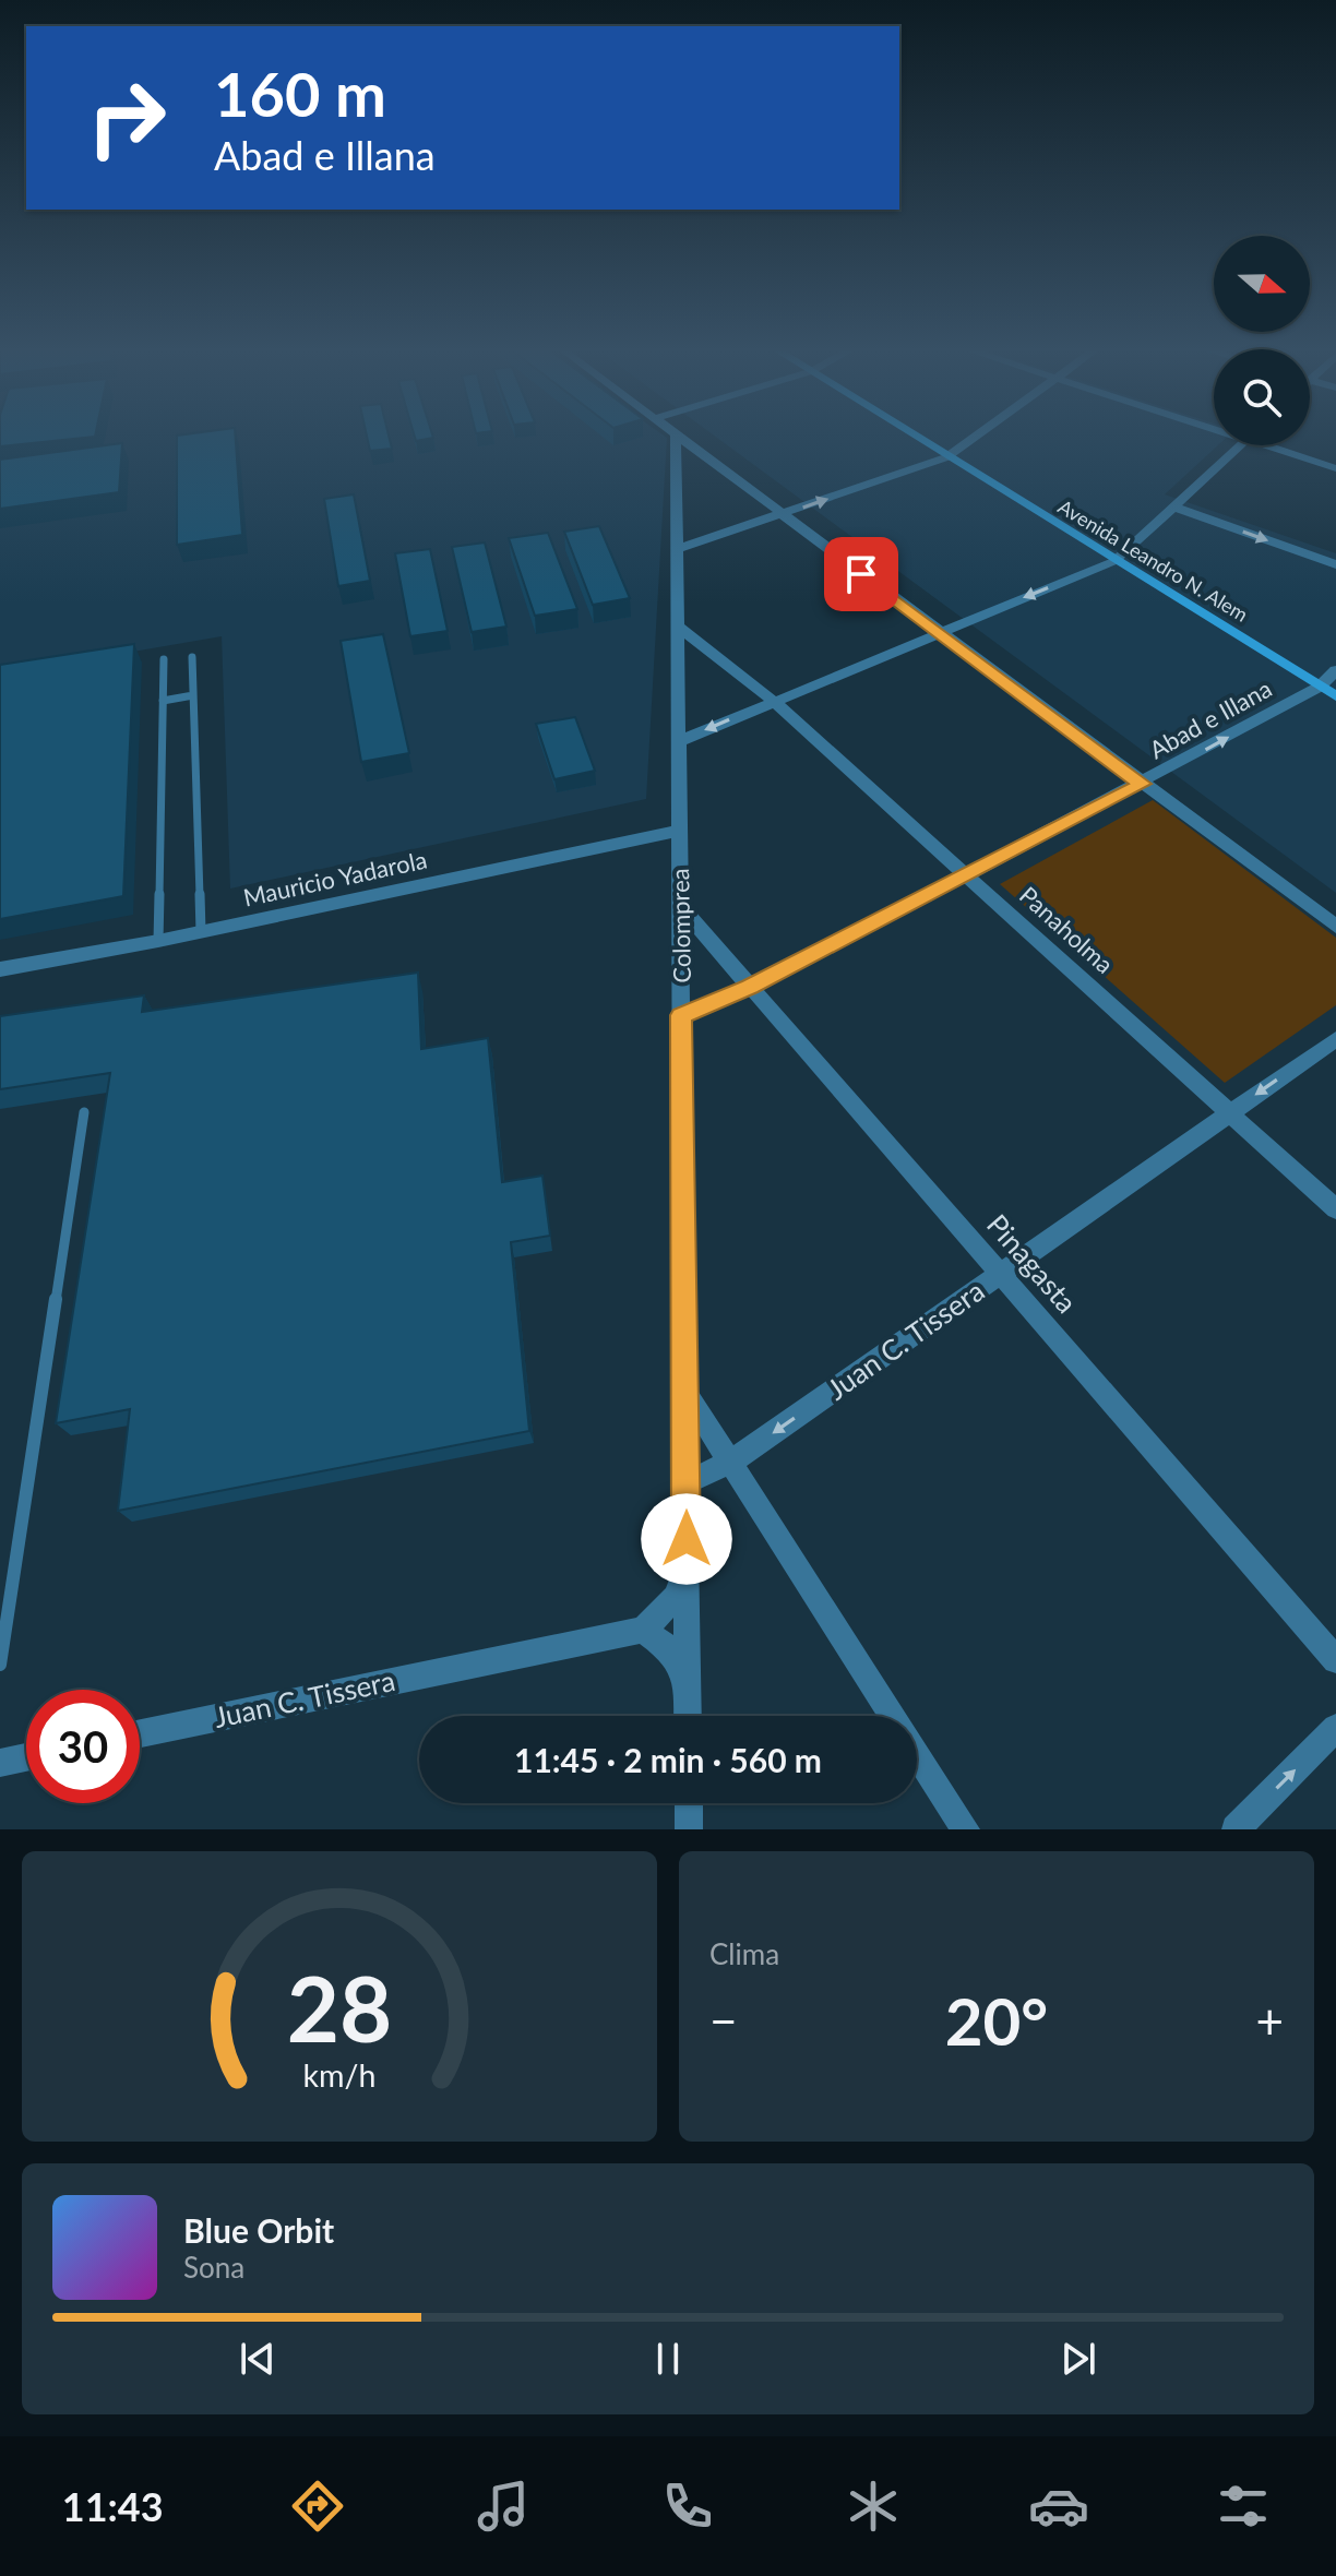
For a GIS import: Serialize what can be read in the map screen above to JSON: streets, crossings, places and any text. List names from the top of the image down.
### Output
{
  "streets": {
    "main road": ["Avenida Leandro N. Alem"],
    "street": [
      "Abad e Illana",
      "Mauricio Yadarola",
      "Colomprea",
      "Panaholma",
      "Pinagasta",
      "Juan C. Tissera"
    ]
  },
  "crossings": [
    ["Avenida Leandro N. Alem", "Abad e Illana"],
    ["Abad e Illana", "Colomprea"],
    ["Abad e Illana", "Panaholma"],
    ["Abad e Illana", "Pinagasta"],
    ["Mauricio Yadarola", "Colomprea"],
    ["Colomprea", "Panaholma"],
    ["Colomprea", "Pinagasta"],
    ["Colomprea", "Juan C. Tissera"],
    ["Panaholma", "Juan C. Tissera"],
    ["Pinagasta", "Juan C. Tissera"]
  ],
  "one_way": ["Juan C. Tissera"],
  "north": "right",
  "page": {
    "turn": ["160 m", "Abad e Illana"],
    "limit": "30",
    "trip": "11:45 · 2 min · 560 m",
    "tile": "Clima",
    "heat": ["−", "20°", "+"],
    "song": ["Blue Orbit", "Sona"],
    "tabs": "11:43",
    "gauge": ["28", "km/h"]
  }
}
